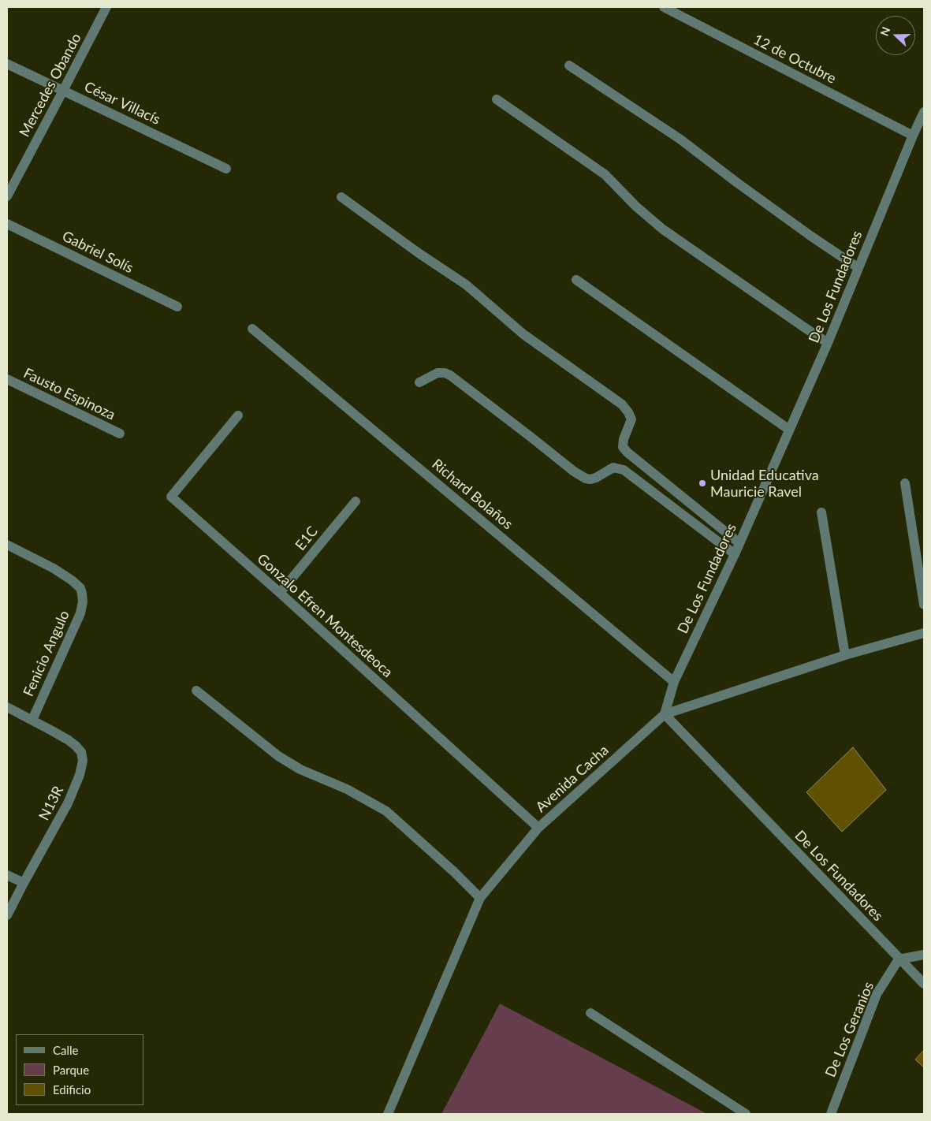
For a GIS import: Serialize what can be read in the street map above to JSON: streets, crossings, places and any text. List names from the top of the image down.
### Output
{
  "streets": {
    "street": [
      "12 de Octubre",
      "Mercedes Obando",
      "César Villacís",
      "Gabriel Solís",
      "De Los Fundadores",
      "Fausto Espinoza",
      "Richard Bolaños",
      "E1C",
      "Gonzalo Efren Montesdeoca",
      "Fenicio Angulo",
      "Avenida Cacha",
      "N13R",
      "De Los Geranios"
    ]
  },
  "crossings": [
    ["12 de Octubre", "De Los Fundadores"],
    ["Mercedes Obando", "César Villacís"],
    ["De Los Fundadores", "Richard Bolaños"],
    ["De Los Fundadores", "Avenida Cacha"],
    ["De Los Fundadores", "De Los Geranios"],
    ["E1C", "Gonzalo Efren Montesdeoca"],
    ["Gonzalo Efren Montesdeoca", "Avenida Cacha"],
    ["Fenicio Angulo", "N13R"]
  ],
  "places": ["Unidad Educativa Mauricie Ravel"],
  "legend": ["Calle", "Parque", "Edificio"],
  "north": "left"
}
